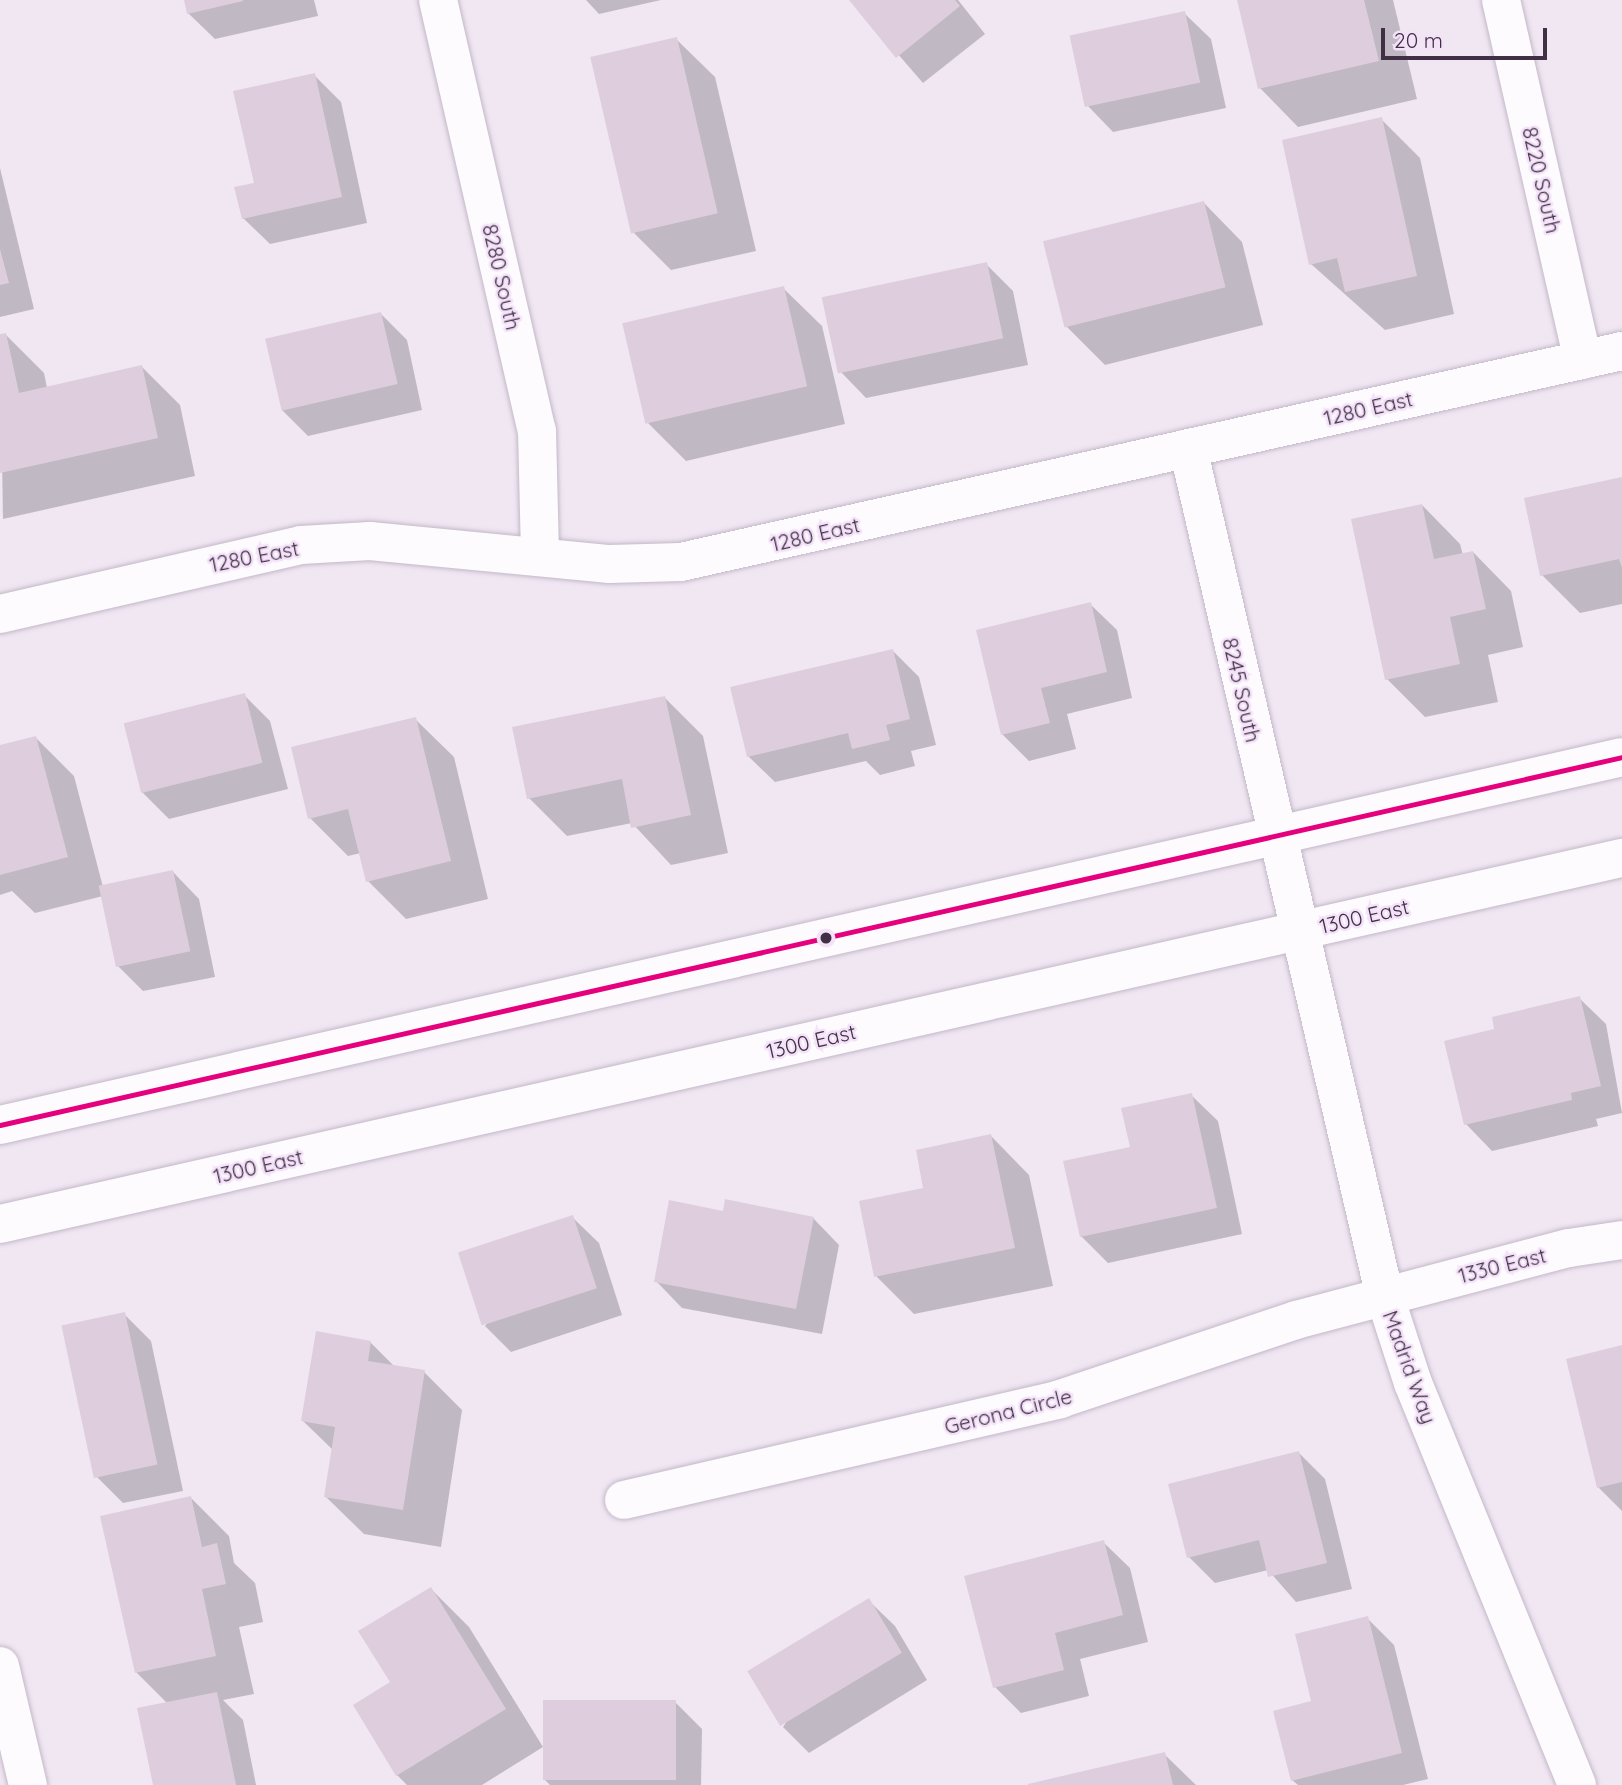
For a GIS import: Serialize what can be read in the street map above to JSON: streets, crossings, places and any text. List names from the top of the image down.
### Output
{
  "streets": {
    "street": [
      "8220 South",
      "8280 South",
      "1280 East",
      "8245 South",
      "1300 East",
      "1330 East",
      "Madrid Way",
      "Gerona Circle"
    ]
  },
  "crossings": [
    ["8220 South", "1280 East"],
    ["8280 South", "1280 East"],
    ["1280 East", "8245 South"],
    ["8245 South", "1300 East"],
    ["8245 South", "Madrid Way"],
    ["1300 East", "Madrid Way"],
    ["1330 East", "Madrid Way"],
    ["1330 East", "Gerona Circle"],
    ["Madrid Way", "Gerona Circle"]
  ],
  "scale_bar": "20 m"
}
